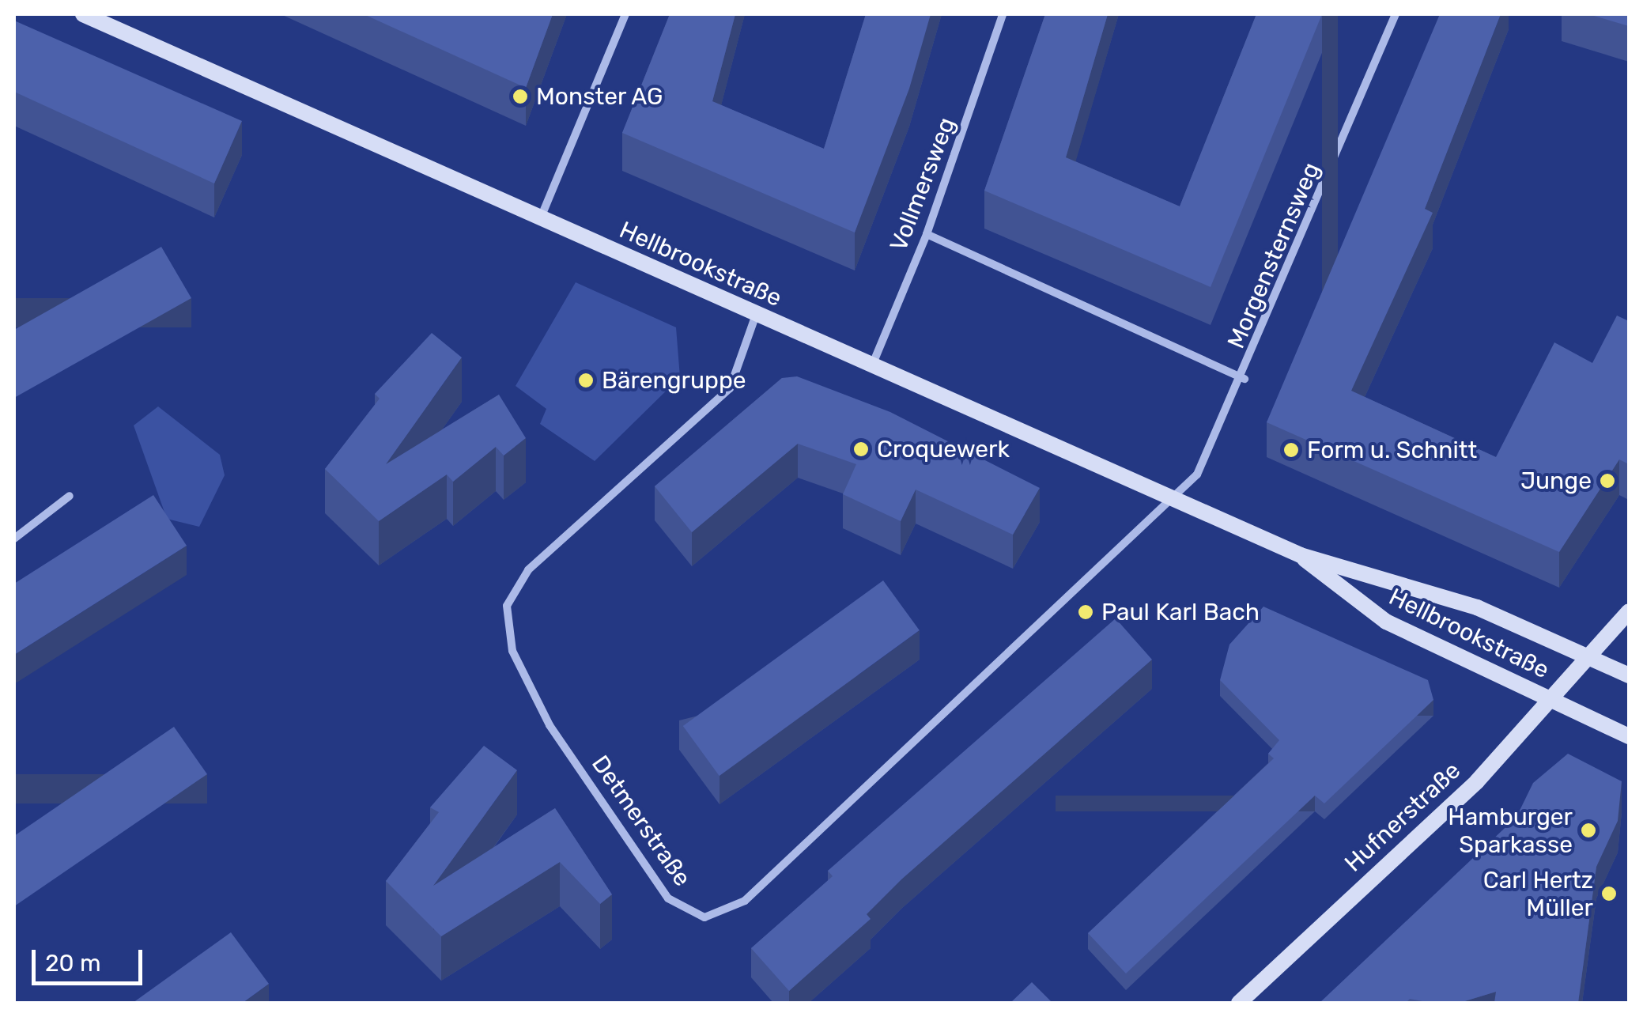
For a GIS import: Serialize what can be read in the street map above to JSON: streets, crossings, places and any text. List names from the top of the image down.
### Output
{
  "streets": {
    "street": [
      "Vollmersweg",
      "Morgensternsweg",
      "Hellbrookstraße",
      "Hufnerstraße",
      "Detmerstraße"
    ]
  },
  "crossings": [
    ["Vollmersweg", "Hellbrookstraße"],
    ["Morgensternsweg", "Hellbrookstraße"],
    ["Morgensternsweg", "Detmerstraße"],
    ["Hellbrookstraße", "Hufnerstraße"],
    ["Hellbrookstraße", "Detmerstraße"]
  ],
  "places": [
    "Monster AG",
    "Bärengruppe",
    "Croquewerk",
    "Form u. Schnitt",
    "Junge",
    "Paul Karl Bach",
    "Hamburger Sparkasse",
    "Carl Hertz Müller"
  ],
  "scale_bar": "20 m"
}
